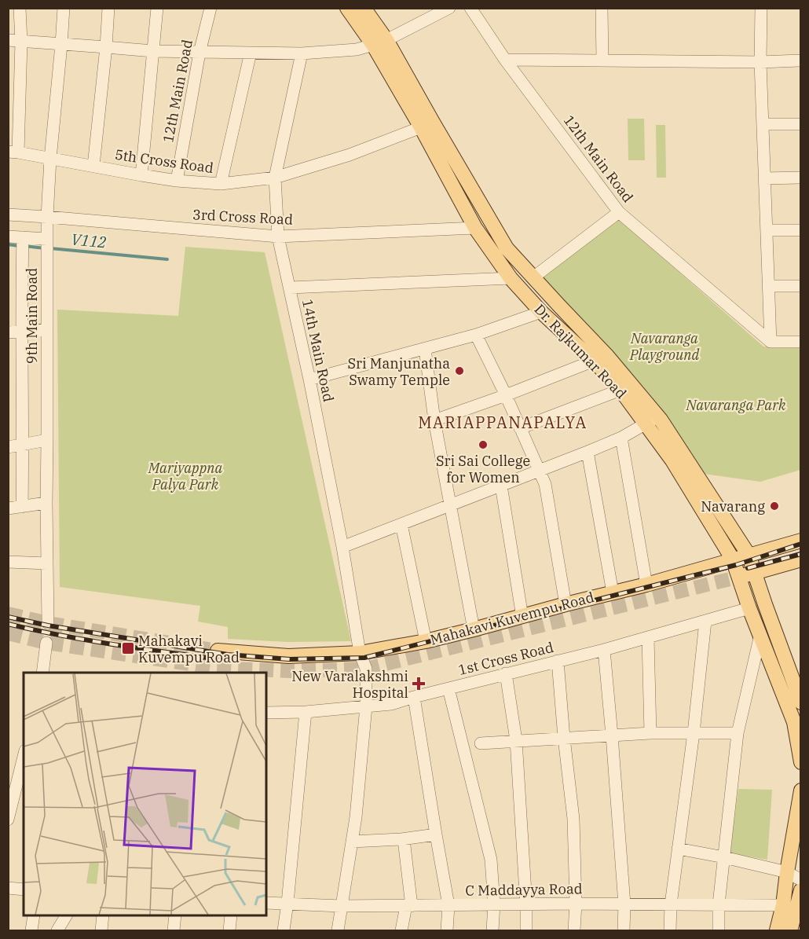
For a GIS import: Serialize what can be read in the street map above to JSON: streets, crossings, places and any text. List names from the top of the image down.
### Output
{
  "streets": {
    "main road": ["Dr. Rajkumar Road", "Mahakavi Kuvempu Road"],
    "street": [
      "12th Main Road",
      "5th Cross Road",
      "3rd Cross Road",
      "9th Main Road",
      "14th Main Road",
      "1st Cross Road",
      "C Maddayya Road"
    ]
  },
  "crossings": [
    ["12th Main Road", "5th Cross Road"],
    ["5th Cross Road", "9th Main Road"],
    ["5th Cross Road", "14th Main Road"],
    ["5th Cross Road", "Dr. Rajkumar Road"],
    ["3rd Cross Road", "9th Main Road"],
    ["3rd Cross Road", "14th Main Road"],
    ["3rd Cross Road", "Dr. Rajkumar Road"],
    ["14th Main Road", "Mahakavi Kuvempu Road"],
    ["14th Main Road", "1st Cross Road"],
    ["14th Main Road", "C Maddayya Road"],
    ["Dr. Rajkumar Road", "Mahakavi Kuvempu Road"],
    ["Dr. Rajkumar Road", "1st Cross Road"]
  ],
  "districts": ["MARIAPPANAPALYA"],
  "water": ["V112"],
  "parks": ["Navaranga Playground", "Navaranga Park", "Mariyappna Palya Park"],
  "places": {
    "other": ["Sri Manjunatha Swamy Temple", "Sri Sai College for Women", "Navarang"],
    "transit": ["Mahakavi Kuvempu Road"],
    "health": ["New Varalakshmi Hospital"]
  }
}
